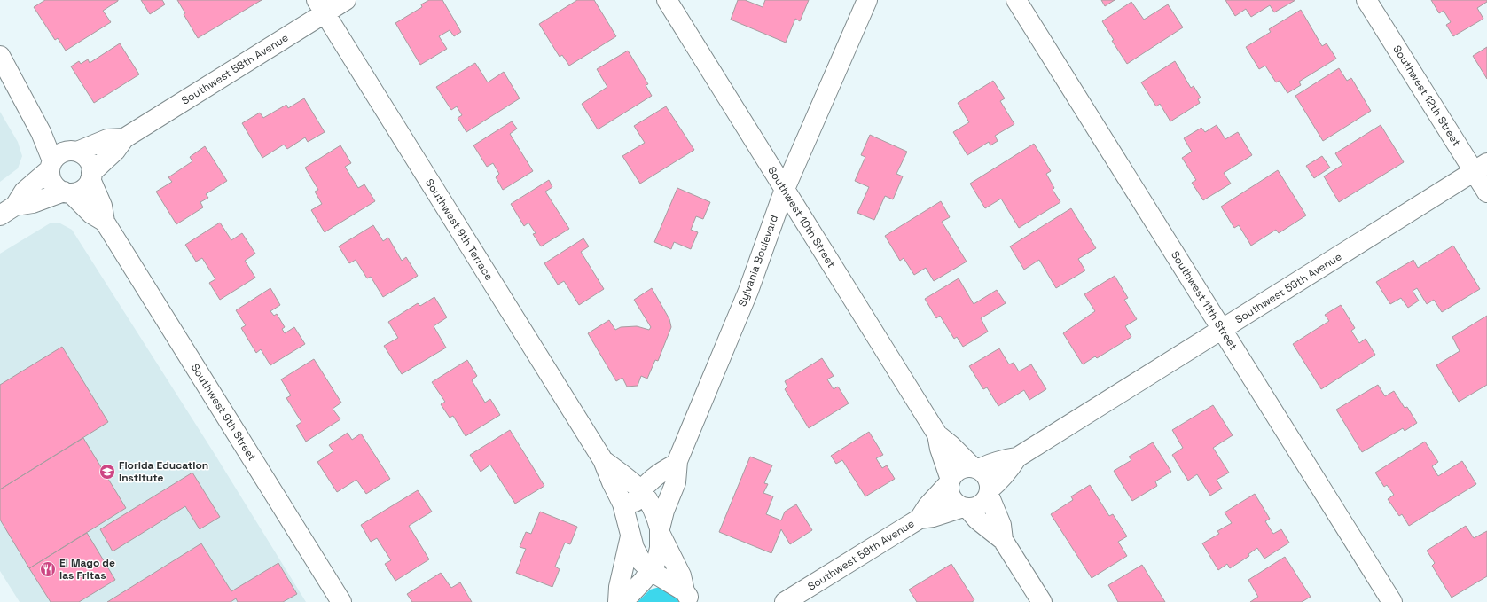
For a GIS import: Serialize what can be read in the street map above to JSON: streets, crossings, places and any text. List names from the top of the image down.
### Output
{
  "streets": {
    "street": [
      "Southwest 58th Avenue",
      "Southwest 12th Street",
      "Southwest 10th Street",
      "Southwest 9th Terrace",
      "Sylvania Boulevard",
      "Southwest 59th Avenue",
      "Southwest 11th Street",
      "Southwest 9th Street"
    ]
  },
  "crossings": [
    ["Southwest 58th Avenue", "Southwest 9th Terrace"],
    ["Southwest 58th Avenue", "Southwest 9th Street"],
    ["Southwest 12th Street", "Southwest 59th Avenue"],
    ["Southwest 10th Street", "Sylvania Boulevard"],
    ["Southwest 10th Street", "Southwest 59th Avenue"],
    ["Southwest 9th Terrace", "Sylvania Boulevard"],
    ["Southwest 59th Avenue", "Southwest 11th Street"]
  ],
  "places": {
    "school or university": ["Florida Education Institute"],
    "restaurant": ["El Mago de las Fritas"]
  }
}
